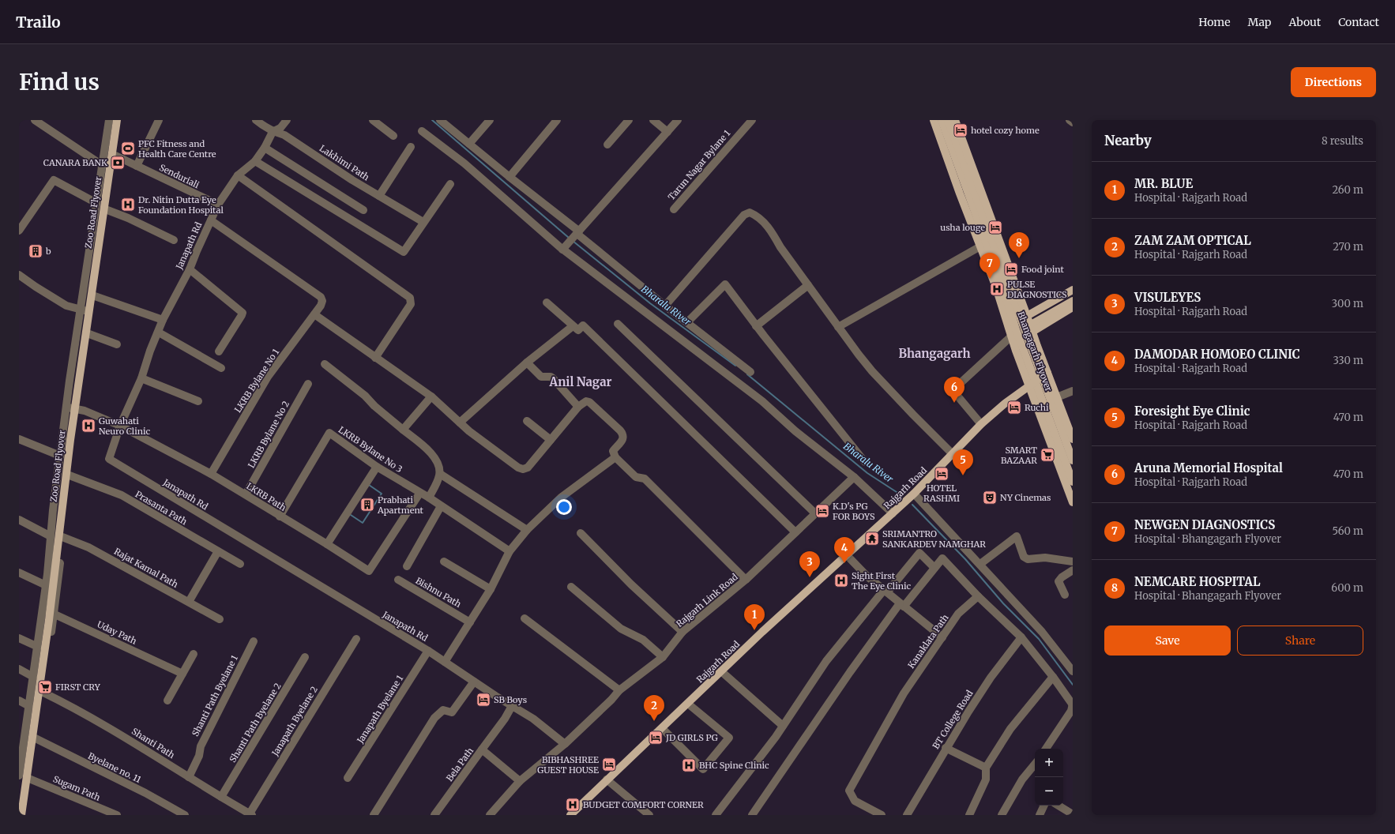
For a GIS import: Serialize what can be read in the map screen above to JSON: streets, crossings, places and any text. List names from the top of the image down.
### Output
{
  "streets": {
    "main road": ["Zoo Road Flyover", "Bhangagarh Flyover", "Rajgarh Road"],
    "street": [
      "Lakhimi Path",
      "Tarun Nagar Bylane 1",
      "Senduriali",
      "Janapath Rd",
      "LKRB Bylane No 1",
      "LKRB Bylane No 2",
      "LKRB Bylane No 3",
      "LKRB Path",
      "Prasanta Path",
      "Rajat Kamal Path",
      "Bishnu Path",
      "Rajgarh Link Road",
      "Uday Path",
      "Kanaklata Path",
      "Shanti Path Byelane 1",
      "Janapath Byelane 1",
      "BT College Road",
      "Janapath Byelane 2",
      "Shanti Path Byelane 2",
      "Shanti Path",
      "Bela Path",
      "Byelane no. 11",
      "Sugam Path"
    ]
  },
  "crossings": [
    ["Lakhimi Path", "Janapath Rd"],
    ["Senduriali", "Janapath Rd"],
    ["Janapath Rd", "LKRB Bylane No 1"],
    ["Janapath Rd", "LKRB Path"],
    ["Janapath Rd", "Rajgarh Link Road"],
    ["Janapath Rd", "Janapath Byelane 1"],
    ["LKRB Bylane No 1", "LKRB Path"],
    ["LKRB Bylane No 2", "LKRB Path"],
    ["LKRB Bylane No 3", "LKRB Path"],
    ["Rajgarh Link Road", "Bela Path"],
    ["Shanti Path Byelane 1", "Shanti Path"],
    ["Janapath Byelane 2", "Shanti Path"],
    ["Shanti Path Byelane 2", "Shanti Path"]
  ],
  "districts": ["Bhangagarh", "Anil Nagar"],
  "water": ["Bharalu River"],
  "places": {
    "hotel": [
      "hotel cozy home",
      "usha louge",
      "Food joint",
      "Ruchi",
      "HOTEL RASHMI",
      "K.D's PG FOR BOYS",
      "SB Boys",
      "JD GIRLS PG",
      "BIBHASHREE GUEST HOUSE"
    ],
    "sports": ["PFC Fitness and Health Care Centre"],
    "bank": ["CANARA BANK"],
    "hospital": [
      "Dr. Nitin Dutta Eye Foundation Hospital",
      "PULSE DIAGNOSTICS",
      "Guwahati Neuro Clinic",
      "Sight First The Eye Clinic",
      "BHC Spine Clinic",
      "BUDGET COMFORT CORNER"
    ],
    "building": ["b", "Prabhati Apartment"],
    "supermarket": ["SMART BAZAAR", "FIRST CRY"],
    "theatre": ["NY Cinemas"],
    "temple": ["SRIMANTRO SANKARDEV NAMGHAR"]
  },
  "page": {
    "header": "Trailo",
    "nav": [
      "Home",
      "Map",
      "About",
      "Contact"
    ],
    "buttons": [
      "Directions",
      ["Save", "Share"]
    ],
    "title": "Find us",
    "heading": ["Nearby", "8 results"],
    "list": [
      {
        "mark": "1",
        "name": "MR. BLUE",
        "note": "Hospital · Rajgarh Road",
        "value": "260 m"
      },
      {
        "mark": "2",
        "name": "ZAM ZAM OPTICAL",
        "note": "Hospital · Rajgarh Road",
        "value": "270 m"
      },
      {
        "mark": "3",
        "name": "VISULEYES",
        "note": "Hospital · Rajgarh Road",
        "value": "300 m"
      },
      {
        "mark": "4",
        "name": "DAMODAR HOMOEO CLINIC",
        "note": "Hospital · Rajgarh Road",
        "value": "330 m"
      },
      {
        "mark": "5",
        "name": "Foresight Eye Clinic",
        "note": "Hospital · Rajgarh Road",
        "value": "470 m"
      },
      {
        "mark": "6",
        "name": "Aruna Memorial Hospital",
        "note": "Hospital · Rajgarh Road",
        "value": "470 m"
      },
      {
        "mark": "7",
        "name": "NEWGEN DIAGNOSTICS",
        "note": "Hospital · Bhangagarh Flyover",
        "value": "560 m"
      },
      {
        "mark": "8",
        "name": "NEMCARE HOSPITAL",
        "note": "Hospital · Bhangagarh Flyover",
        "value": "600 m"
      }
    ],
    "pins": [
      "8",
      "7",
      "6",
      "5",
      "4",
      "3",
      "1",
      "2"
    ],
    "map_buttons": ["+", "−"]
  }
}
